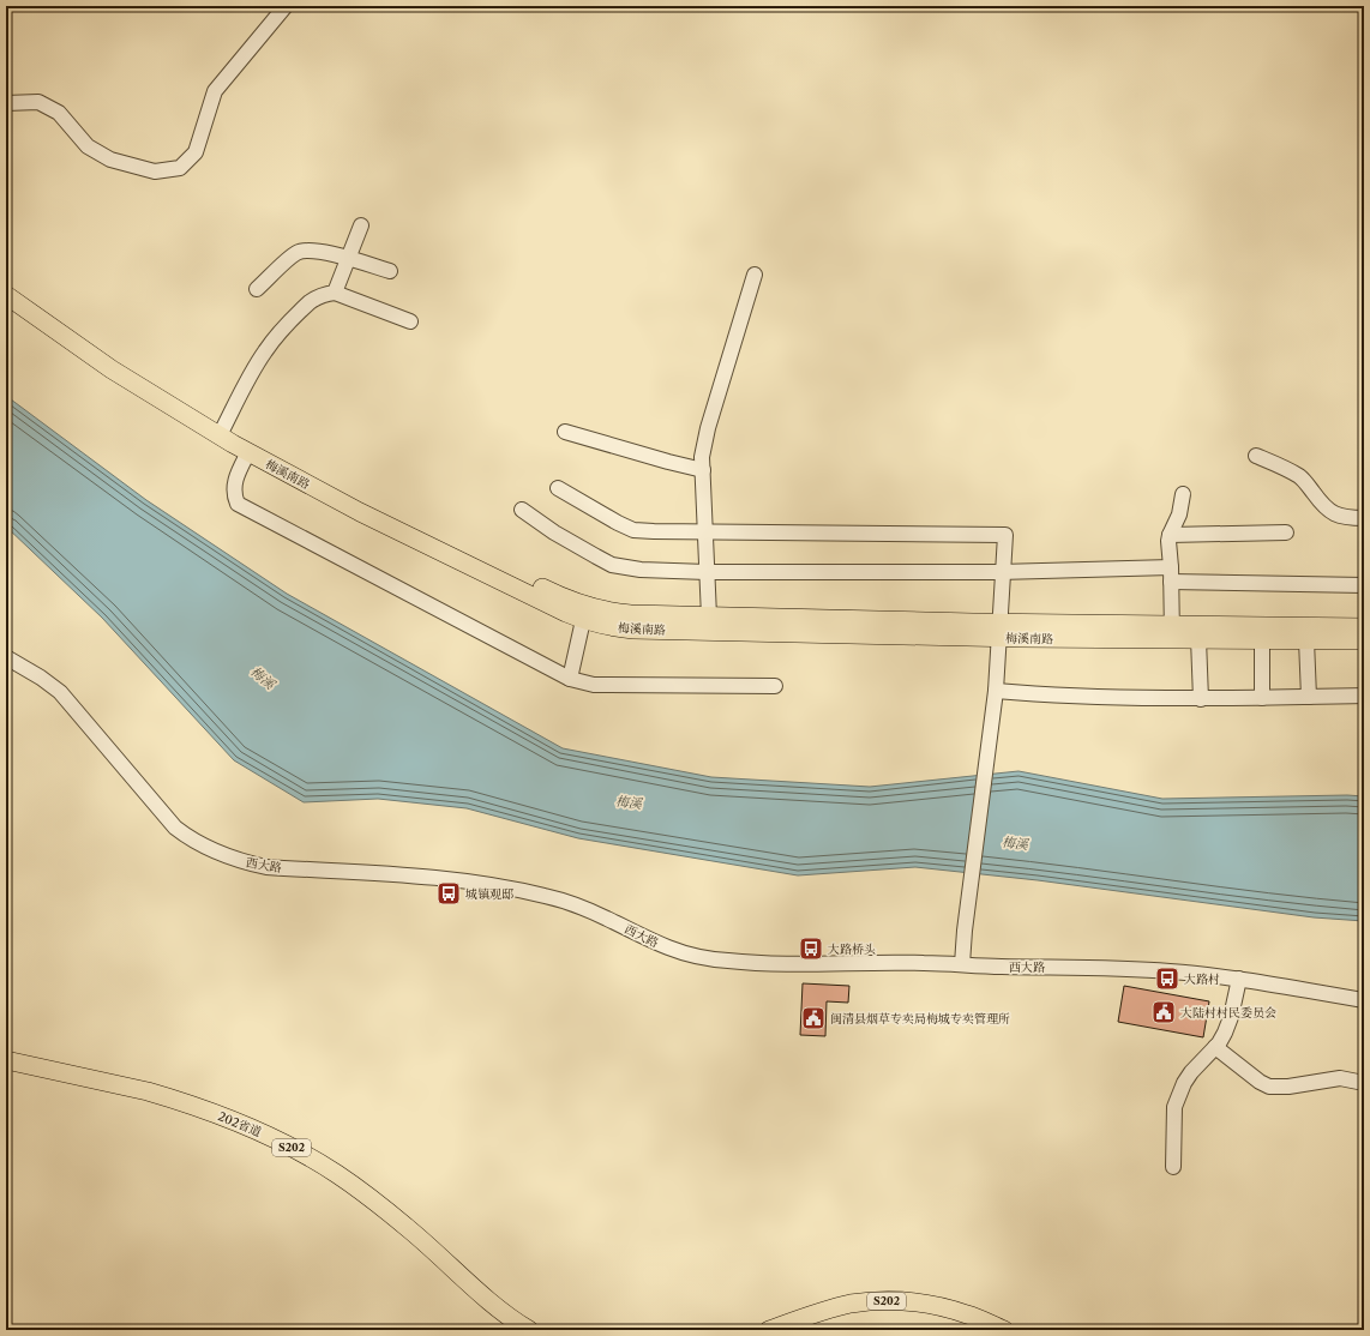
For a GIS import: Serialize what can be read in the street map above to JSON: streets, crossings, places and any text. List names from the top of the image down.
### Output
{
  "streets": {
    "main road": ["梅溪南路", "202省道", "S202"],
    "street": ["西大路"]
  },
  "water": ["梅溪"],
  "places": {
    "bus stop": ["城镇观邸", "大路桥头", "大路村"],
    "public building": ["大陆村村民委员会", "闽清县烟草专卖局梅城专卖管理所"]
  }
}
